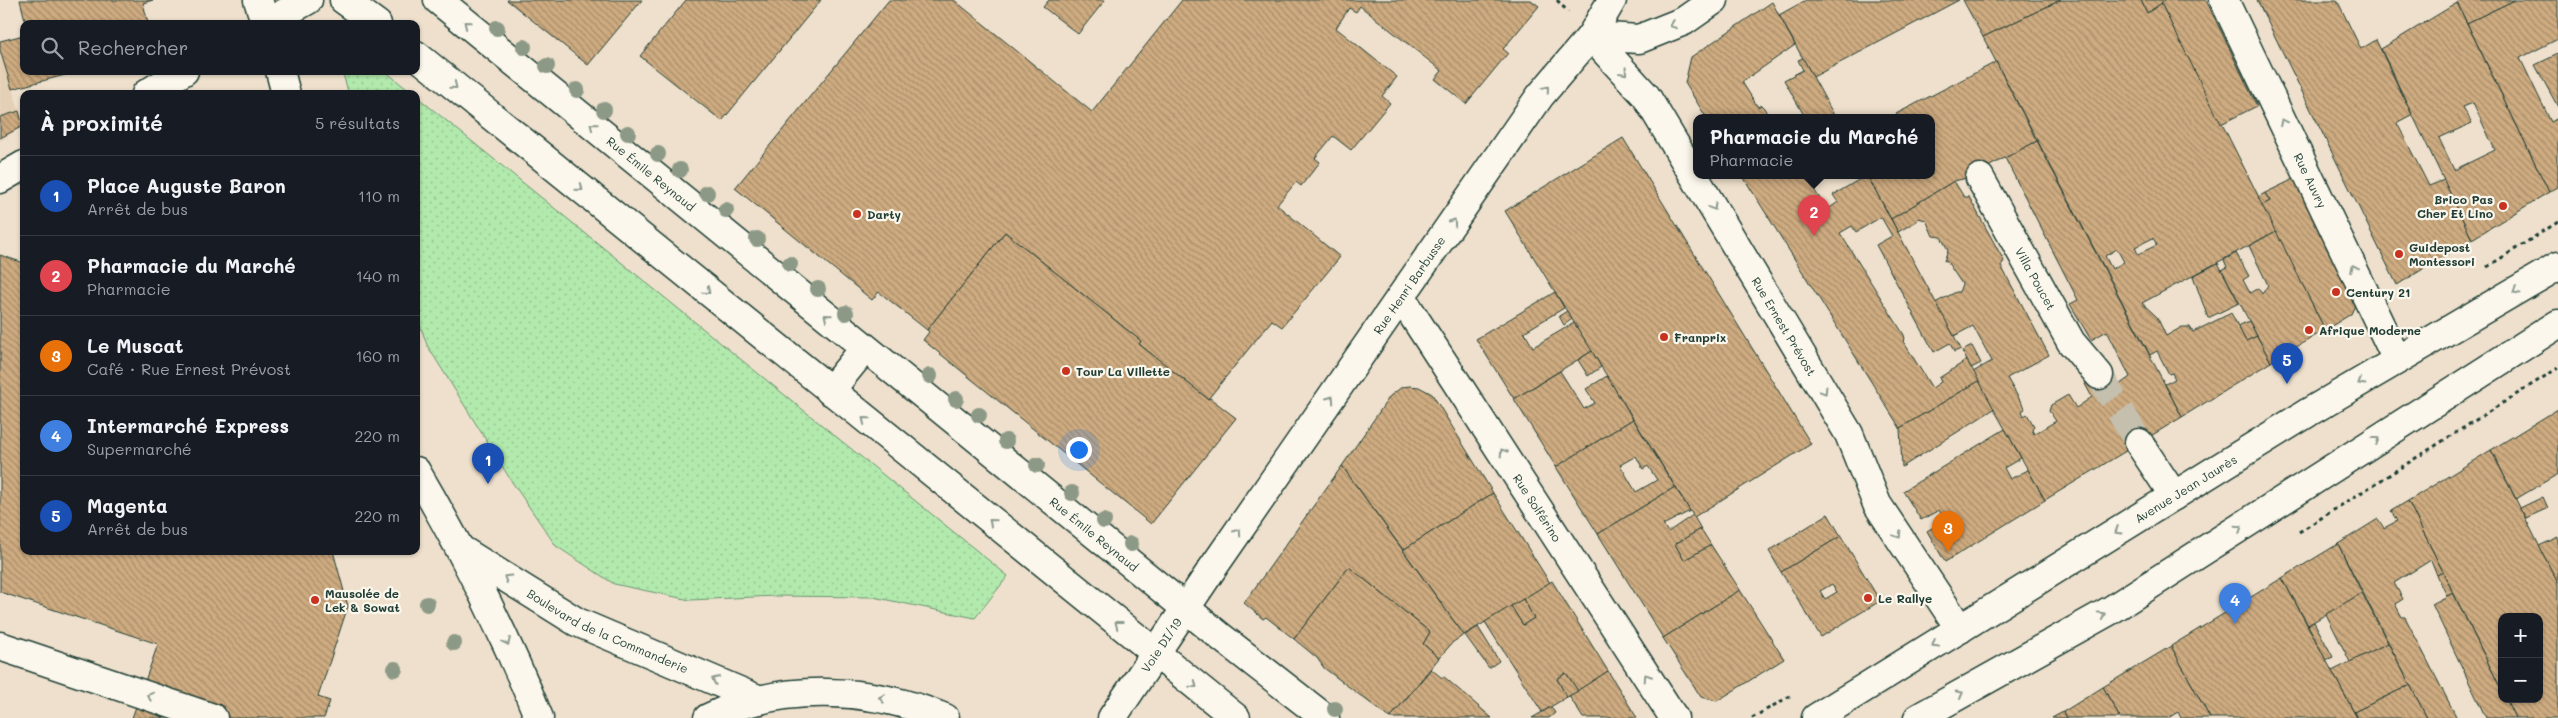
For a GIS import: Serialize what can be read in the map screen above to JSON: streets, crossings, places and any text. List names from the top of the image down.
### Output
{
  "streets": {
    "main road": [
      "Rue Émile Reynaud",
      "Rue Auvry",
      "Villa Poucet",
      "Rue Henri Barbusse",
      "Rue Ernest Prévost",
      "Avenue Jean Jaurès",
      "Rue Solférino",
      "Boulevard de la Commanderie",
      "Voie DI/19"
    ]
  },
  "crossings": [
    ["Rue Émile Reynaud", "Voie DI/19"],
    ["Rue Auvry", "Avenue Jean Jaurès"],
    ["Rue Henri Barbusse", "Rue Ernest Prévost"],
    ["Rue Henri Barbusse", "Rue Solférino"],
    ["Rue Henri Barbusse", "Voie DI/19"],
    ["Rue Ernest Prévost", "Avenue Jean Jaurès"]
  ],
  "one_way": [
    "Rue Auvry",
    "Rue Henri Barbusse",
    "Rue Ernest Prévost",
    "Rue Solférino"
  ],
  "places": [
    "Brico Pas Cher Et Lino",
    "Darty",
    "Guidepost Montessori",
    "Century 21",
    "Afrique Moderne",
    "Franprix",
    "Tour La Villette",
    "Le Rallye",
    "Mausolée de Lek & Sowat"
  ],
  "page": {
    "search": "Rechercher",
    "heading": ["À proximité", "5 résultats"],
    "popup": ["Pharmacie du Marché", "Pharmacie"],
    "list": [
      {
        "mark": "1",
        "name": "Place Auguste Baron",
        "note": "Arrêt de bus",
        "value": "110 m"
      },
      {
        "mark": "2",
        "name": "Pharmacie du Marché",
        "note": "Pharmacie",
        "value": "140 m"
      },
      {
        "mark": "3",
        "name": "Le Muscat",
        "note": "Café · Rue Ernest Prévost",
        "value": "160 m"
      },
      {
        "mark": "4",
        "name": "Intermarché Express",
        "note": "Supermarché",
        "value": "220 m"
      },
      {
        "mark": "5",
        "name": "Magenta",
        "note": "Arrêt de bus",
        "value": "220 m"
      }
    ],
    "pins": [
      "2",
      "5",
      "1",
      "3",
      "4"
    ],
    "map_buttons": ["+", "−"]
  }
}
